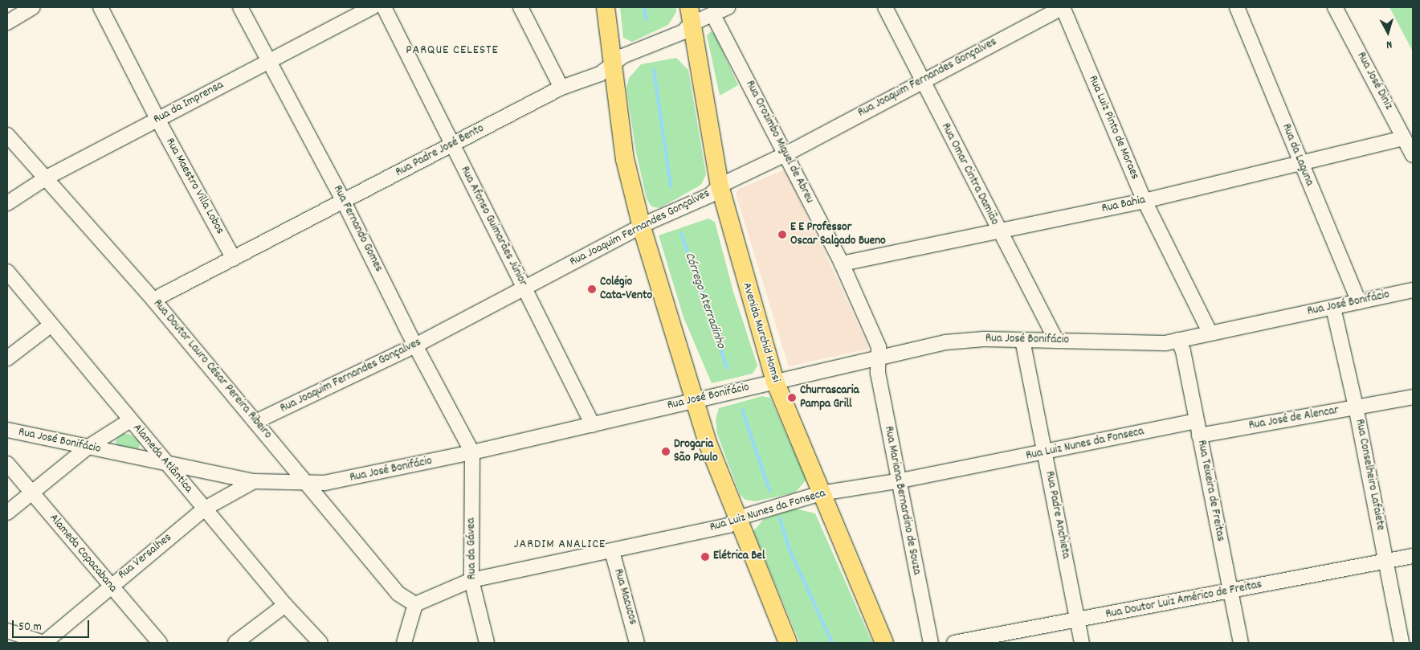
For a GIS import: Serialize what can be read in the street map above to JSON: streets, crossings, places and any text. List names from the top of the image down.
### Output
{
  "streets": {
    "main road": ["Avenida Murchid Homsi"],
    "street": [
      "Rua Joaquim Fernandes Gonçalves",
      "Rua José Diniz",
      "Rua da Imprensa",
      "Rua Luiz Pinto de Moraes",
      "Rua Orozimbo Miguel de Abreu",
      "Rua Padre José Bento",
      "Rua da Laguna",
      "Rua Omar Cintra Damião",
      "Rua Maestro Villa Lobos",
      "Rua Bahia",
      "Rua Afonso Guimarães Júnior",
      "Rua Fernando Gomes",
      "Rua José Bonifácio",
      "Rua Doutor Lauro César Pereira Ribeiro",
      "Rua José de Alencar",
      "Rua Luiz Nunes da Fonseca",
      "Alameda Atlântica",
      "Rua Conselheiro Lafaiete",
      "Rua Teixeira de Freitas",
      "Rua Mariana Bernardino de Souza",
      "Rua Padre Anchieta",
      "Rua da Gávea",
      "Alameda Copacabana",
      "Rua Versalhes",
      "Rua Macucos",
      "Rua Doutor Luiz Américo de Freitas"
    ]
  },
  "crossings": [
    ["Rua Joaquim Fernandes Gonçalves", "Rua Luiz Pinto de Moraes"],
    ["Rua Joaquim Fernandes Gonçalves", "Rua Orozimbo Miguel de Abreu"],
    ["Rua Joaquim Fernandes Gonçalves", "Rua Omar Cintra Damião"],
    ["Rua Joaquim Fernandes Gonçalves", "Rua Afonso Guimarães Júnior"],
    ["Rua Joaquim Fernandes Gonçalves", "Rua Fernando Gomes"],
    ["Rua Joaquim Fernandes Gonçalves", "Avenida Murchid Homsi"],
    ["Rua Joaquim Fernandes Gonçalves", "Rua Doutor Lauro César Pereira Ribeiro"],
    ["Rua José Diniz", "Rua Bahia"],
    ["Rua da Imprensa", "Rua Maestro Villa Lobos"],
    ["Rua da Imprensa", "Rua Fernando Gomes"],
    ["Rua da Imprensa", "Rua Doutor Lauro César Pereira Ribeiro"],
    ["Rua Luiz Pinto de Moraes", "Rua Bahia"],
    ["Rua Luiz Pinto de Moraes", "Rua José Bonifácio"],
    ["Rua Orozimbo Miguel de Abreu", "Rua Padre José Bento"],
    ["Rua Orozimbo Miguel de Abreu", "Rua Bahia"],
    ["Rua Orozimbo Miguel de Abreu", "Rua José Bonifácio"],
    ["Rua Orozimbo Miguel de Abreu", "Rua Mariana Bernardino de Souza"],
    ["Rua Padre José Bento", "Rua Maestro Villa Lobos"],
    ["Rua Padre José Bento", "Rua Afonso Guimarães Júnior"],
    ["Rua Padre José Bento", "Rua Fernando Gomes"],
    ["Rua Padre José Bento", "Avenida Murchid Homsi"],
    ["Rua Padre José Bento", "Rua Doutor Lauro César Pereira Ribeiro"],
    ["Rua da Laguna", "Rua Bahia"],
    ["Rua da Laguna", "Rua José Bonifácio"],
    ["Rua Omar Cintra Damião", "Rua Bahia"],
    ["Rua Omar Cintra Damião", "Rua José Bonifácio"],
    ["Rua Afonso Guimarães Júnior", "Rua José Bonifácio"],
    ["Rua Fernando Gomes", "Rua José Bonifácio"],
    ["Rua Fernando Gomes", "Rua da Gávea"],
    ["Rua José Bonifácio", "Avenida Murchid Homsi"],
    ["Rua José Bonifácio", "Rua Doutor Lauro César Pereira Ribeiro"],
    ["Rua José Bonifácio", "Alameda Atlântica"],
    ["Rua José Bonifácio", "Rua Conselheiro Lafaiete"],
    ["Rua José Bonifácio", "Rua Teixeira de Freitas"],
    ["Rua José Bonifácio", "Rua Mariana Bernardino de Souza"],
    ["Rua José Bonifácio", "Rua Padre Anchieta"],
    ["Rua José Bonifácio", "Rua da Gávea"],
    ["Rua José Bonifácio", "Rua Versalhes"],
    ["Avenida Murchid Homsi", "Rua Luiz Nunes da Fonseca"],
    ["Rua Doutor Lauro César Pereira Ribeiro", "Rua Luiz Nunes da Fonseca"],
    ["Rua José de Alencar", "Rua Conselheiro Lafaiete"],
    ["Rua José de Alencar", "Rua Teixeira de Freitas"],
    ["Rua Luiz Nunes da Fonseca", "Rua Teixeira de Freitas"],
    ["Rua Luiz Nunes da Fonseca", "Rua Mariana Bernardino de Souza"],
    ["Rua Luiz Nunes da Fonseca", "Rua Padre Anchieta"],
    ["Rua Luiz Nunes da Fonseca", "Rua da Gávea"],
    ["Rua Luiz Nunes da Fonseca", "Rua Macucos"],
    ["Alameda Atlântica", "Rua Versalhes"],
    ["Rua Conselheiro Lafaiete", "Rua Doutor Luiz Américo de Freitas"],
    ["Rua Teixeira de Freitas", "Rua Doutor Luiz Américo de Freitas"],
    ["Rua Padre Anchieta", "Rua Doutor Luiz Américo de Freitas"],
    ["Alameda Copacabana", "Rua Versalhes"]
  ],
  "districts": ["PARQUE CELESTE", "JARDIM ANALICE"],
  "water": ["Córrego Aterradinho"],
  "places": [
    "E E Professor Oscar Salgado Bueno",
    "Colégio Cata-Vento",
    "Churrascaria Pampa Grill",
    "Drogaria São Paulo",
    "Elétrica Bel"
  ],
  "scale_bar": "50 m",
  "north": "bottom"
}
